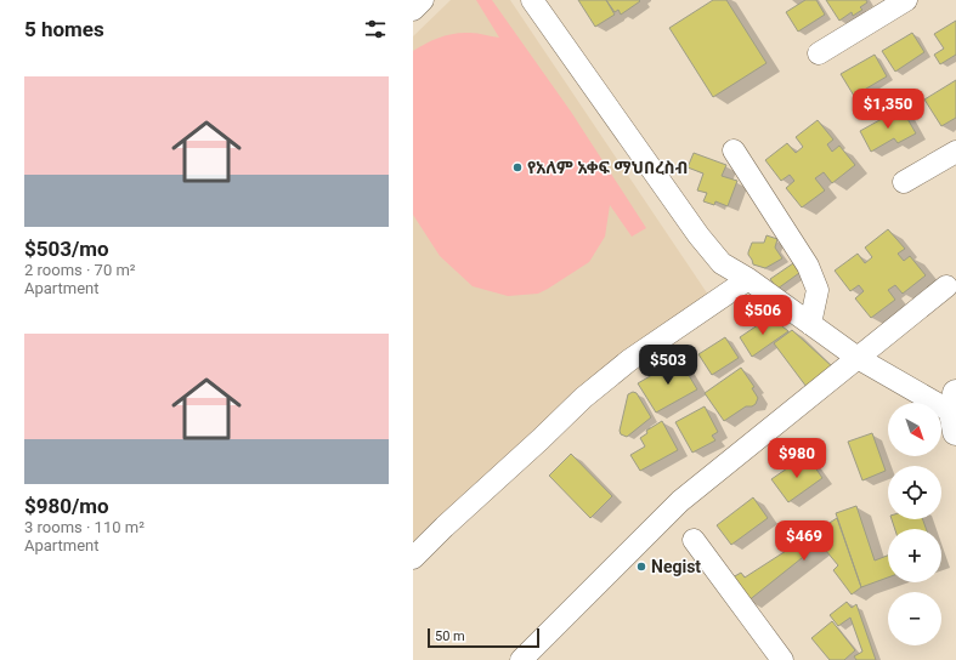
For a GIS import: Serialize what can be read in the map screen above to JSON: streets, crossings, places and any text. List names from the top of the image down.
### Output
{
  "places": ["የአለም አቀፍ ማህበረስብ", "Negist"],
  "scale_bar": "50 m",
  "north": "bottom right",
  "page": {
    "heading": "5 homes",
    "list": [
      {
        "name": "$503/mo",
        "note": "2 rooms · 70 m² · Apartment"
      },
      {
        "name": "$980/mo",
        "note": "3 rooms · 110 m² · Apartment"
      }
    ],
    "price": [
      "$1,350",
      "$506",
      "$503",
      "$980",
      "$469"
    ],
    "map_buttons": ["+", "−"],
    "scale": "50 m"
  }
}
